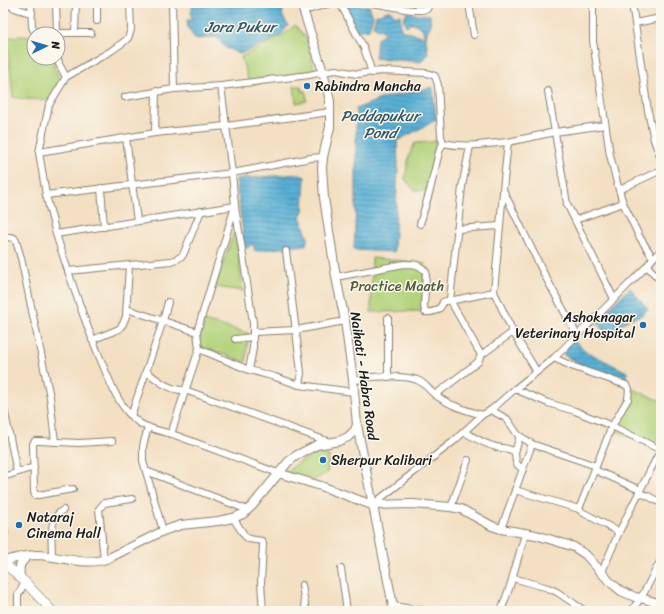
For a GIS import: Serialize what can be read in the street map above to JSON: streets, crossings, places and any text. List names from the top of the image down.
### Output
{
  "streets": {
    "main road": ["Naihati - Habra Road"]
  },
  "water": ["Jora Pukur", "Paddapukur Pond"],
  "parks": ["Practice Maath"],
  "places": [
    "Rabindra Mancha",
    "Ashoknagar Veterinary Hospital",
    "Sherpur Kalibari",
    "Nataraj Cinema Hall"
  ],
  "north": "right"
}
